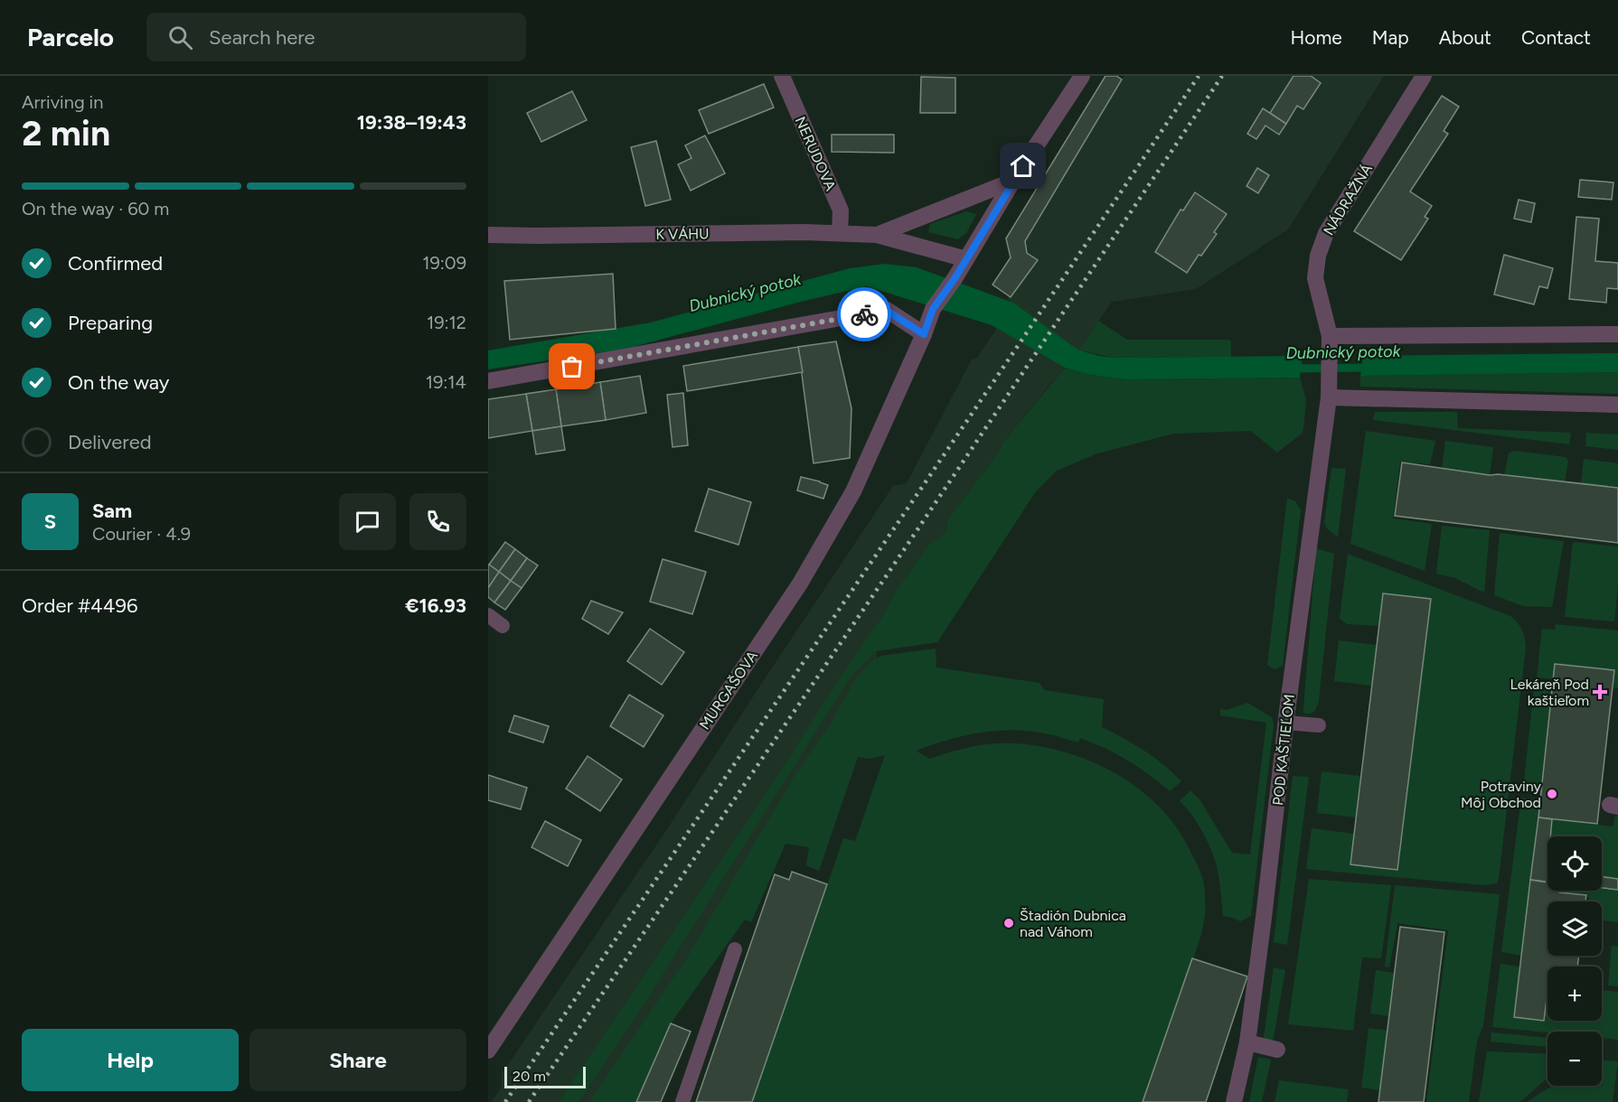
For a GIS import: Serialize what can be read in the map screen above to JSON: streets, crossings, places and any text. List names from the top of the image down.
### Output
{
  "streets": {
    "street": [
      "NERUDOVA",
      "NÁDRAŽNÁ",
      "K VÁHU",
      "MURGAŠOVA",
      "POD KAŠTIEĽOM"
    ]
  },
  "crossings": [
    ["NERUDOVA", "K VÁHU"],
    ["NÁDRAŽNÁ", "POD KAŠTIEĽOM"]
  ],
  "water": ["Dubnický potok"],
  "places": {
    "health": ["Lekáreň Pod kaštieľom"],
    "other": ["Potraviny Môj Obchod", "Štadión Dubnica nad Váhom"]
  },
  "scale_bar": "20 m",
  "page": {
    "header": "Parcelo",
    "search": "Search here",
    "nav": [
      "Home",
      "Map",
      "About",
      "Contact"
    ],
    "heading": ["2 min", "Arriving in", "19:38–19:43"],
    "panel": [
      "Sam",
      "Courier · 4.9",
      "Order #4496",
      "€16.93"
    ],
    "bar": "On the way · 60 m",
    "list": [
      ["Confirmed", "19:09"],
      ["Preparing", "19:12"],
      ["On the way", "19:14"],
      "Delivered"
    ],
    "round": "S",
    "map_buttons": ["+", "−"],
    "buttons": ["Help", "Share"],
    "scale": "20 m"
  }
}
